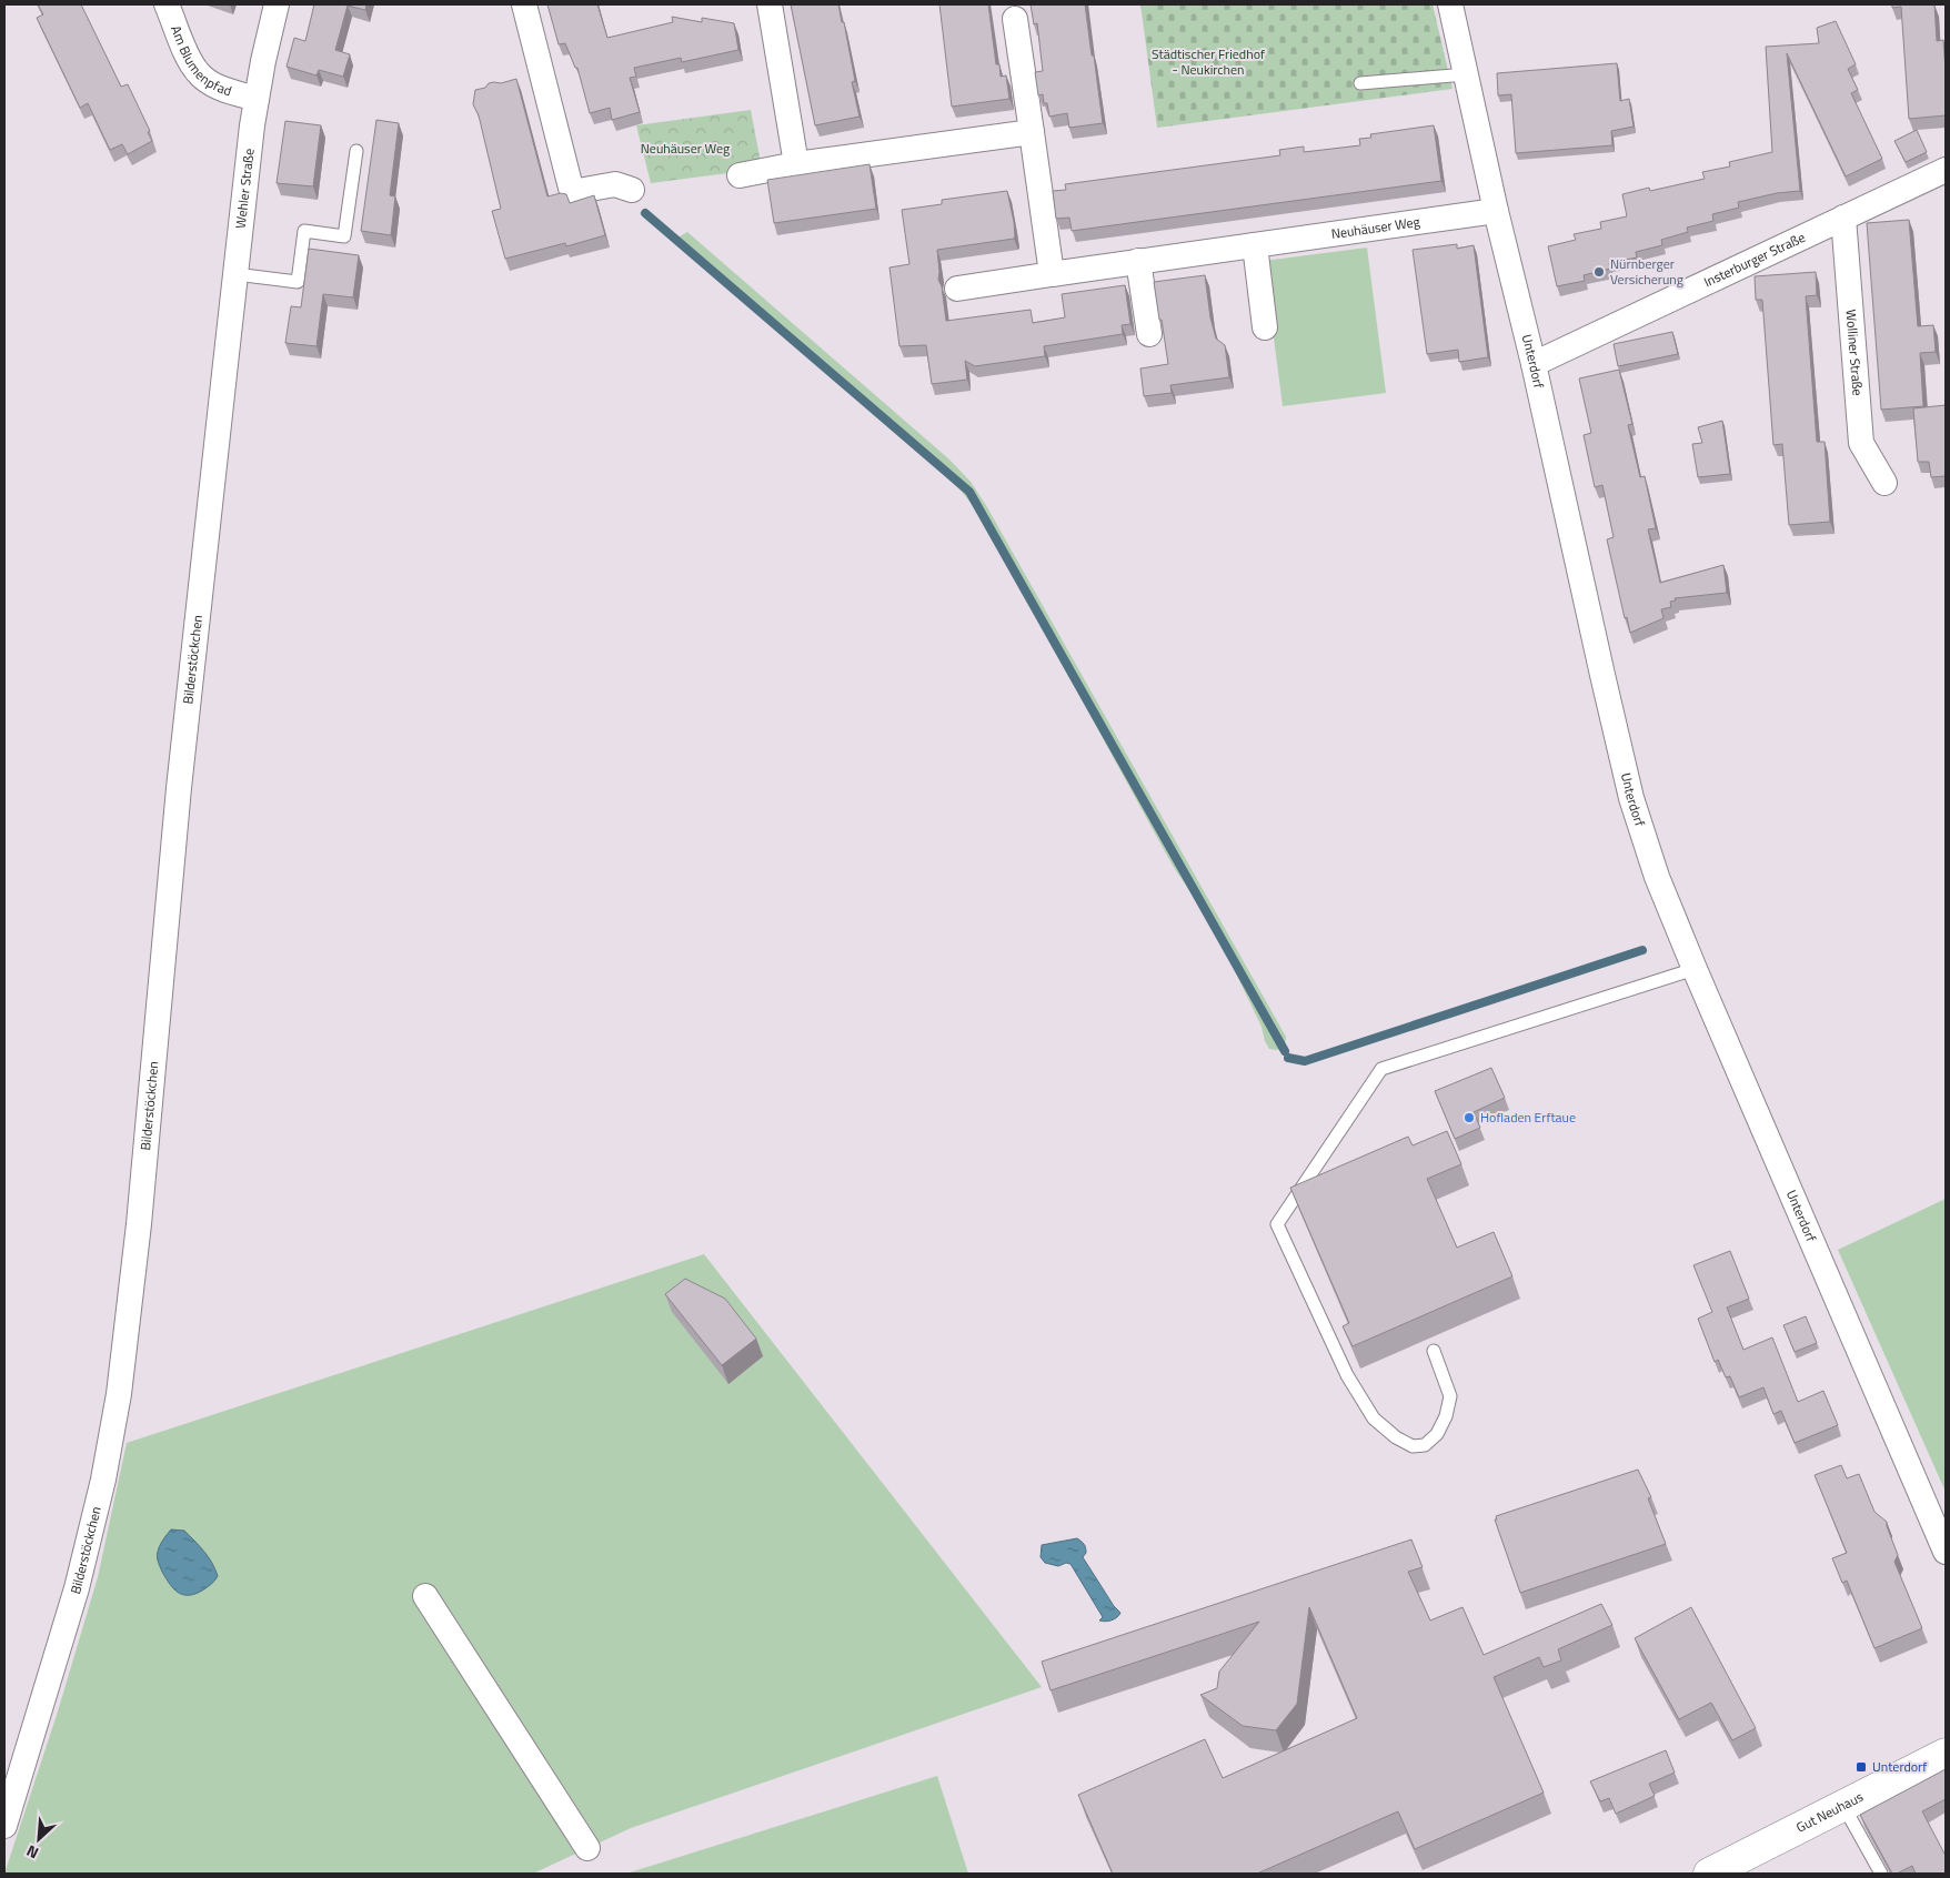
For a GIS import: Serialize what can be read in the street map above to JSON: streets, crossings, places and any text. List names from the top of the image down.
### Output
{
  "streets": {
    "main road": ["Gut Neuhaus"],
    "street": [
      "Am Blumenpfad",
      "Wehler Straße",
      "Neuhäuser Weg",
      "Insterburger Straße",
      "Wolliner Straße",
      "Unterdorf",
      "Bilderstöckchen"
    ]
  },
  "crossings": [
    ["Am Blumenpfad", "Wehler Straße"],
    ["Wehler Straße", "Bilderstöckchen"],
    ["Neuhäuser Weg", "Unterdorf"],
    ["Insterburger Straße", "Wolliner Straße"],
    ["Insterburger Straße", "Unterdorf"]
  ],
  "parks": ["Städtischer Friedhof - Neukirchen", "Neuhäuser Weg"],
  "places": {
    "other": ["Nürnberger Versicherung", "Hofladen Erftaue"],
    "transit": ["Unterdorf"]
  },
  "north": "bottom left"
}
